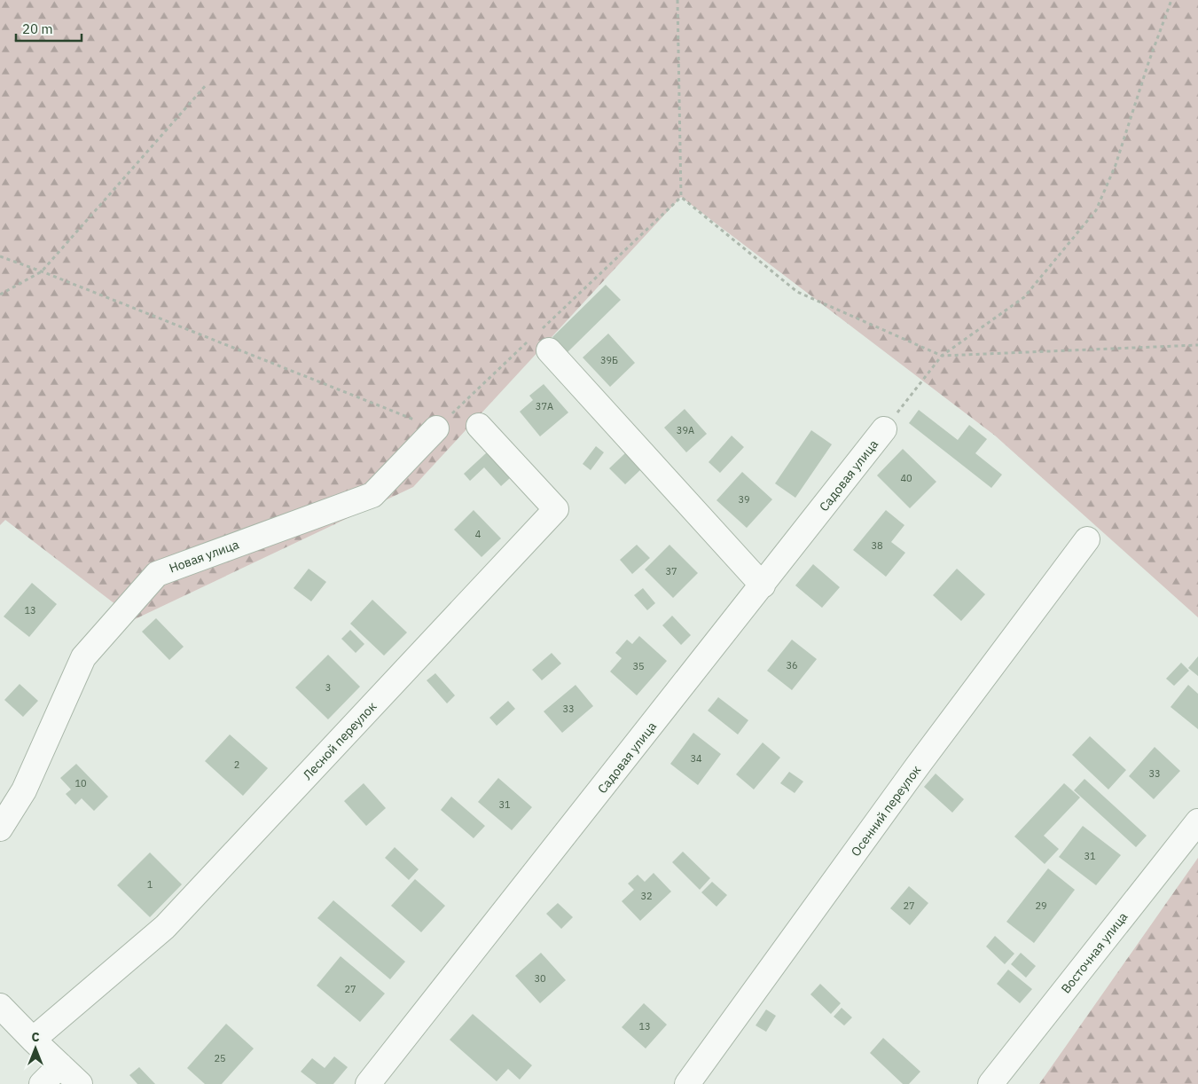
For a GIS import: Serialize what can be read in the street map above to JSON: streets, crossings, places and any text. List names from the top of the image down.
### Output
{
  "streets": {
    "street": [
      "Садовая улица",
      "Новая улица",
      "Лесной переулок",
      "Осенний переулок",
      "Восточная улица"
    ]
  },
  "house_numbers": [
    "39Б",
    "37А",
    "39А",
    "40",
    "39",
    "4",
    "38",
    "37",
    "13",
    "36",
    "35",
    "3",
    "33",
    "34",
    "2",
    "33",
    "10",
    "31",
    "31",
    "1",
    "32",
    "27",
    "29",
    "30",
    "27",
    "13",
    "25"
  ],
  "scale_bar": "20 m",
  "north": "top"
}
